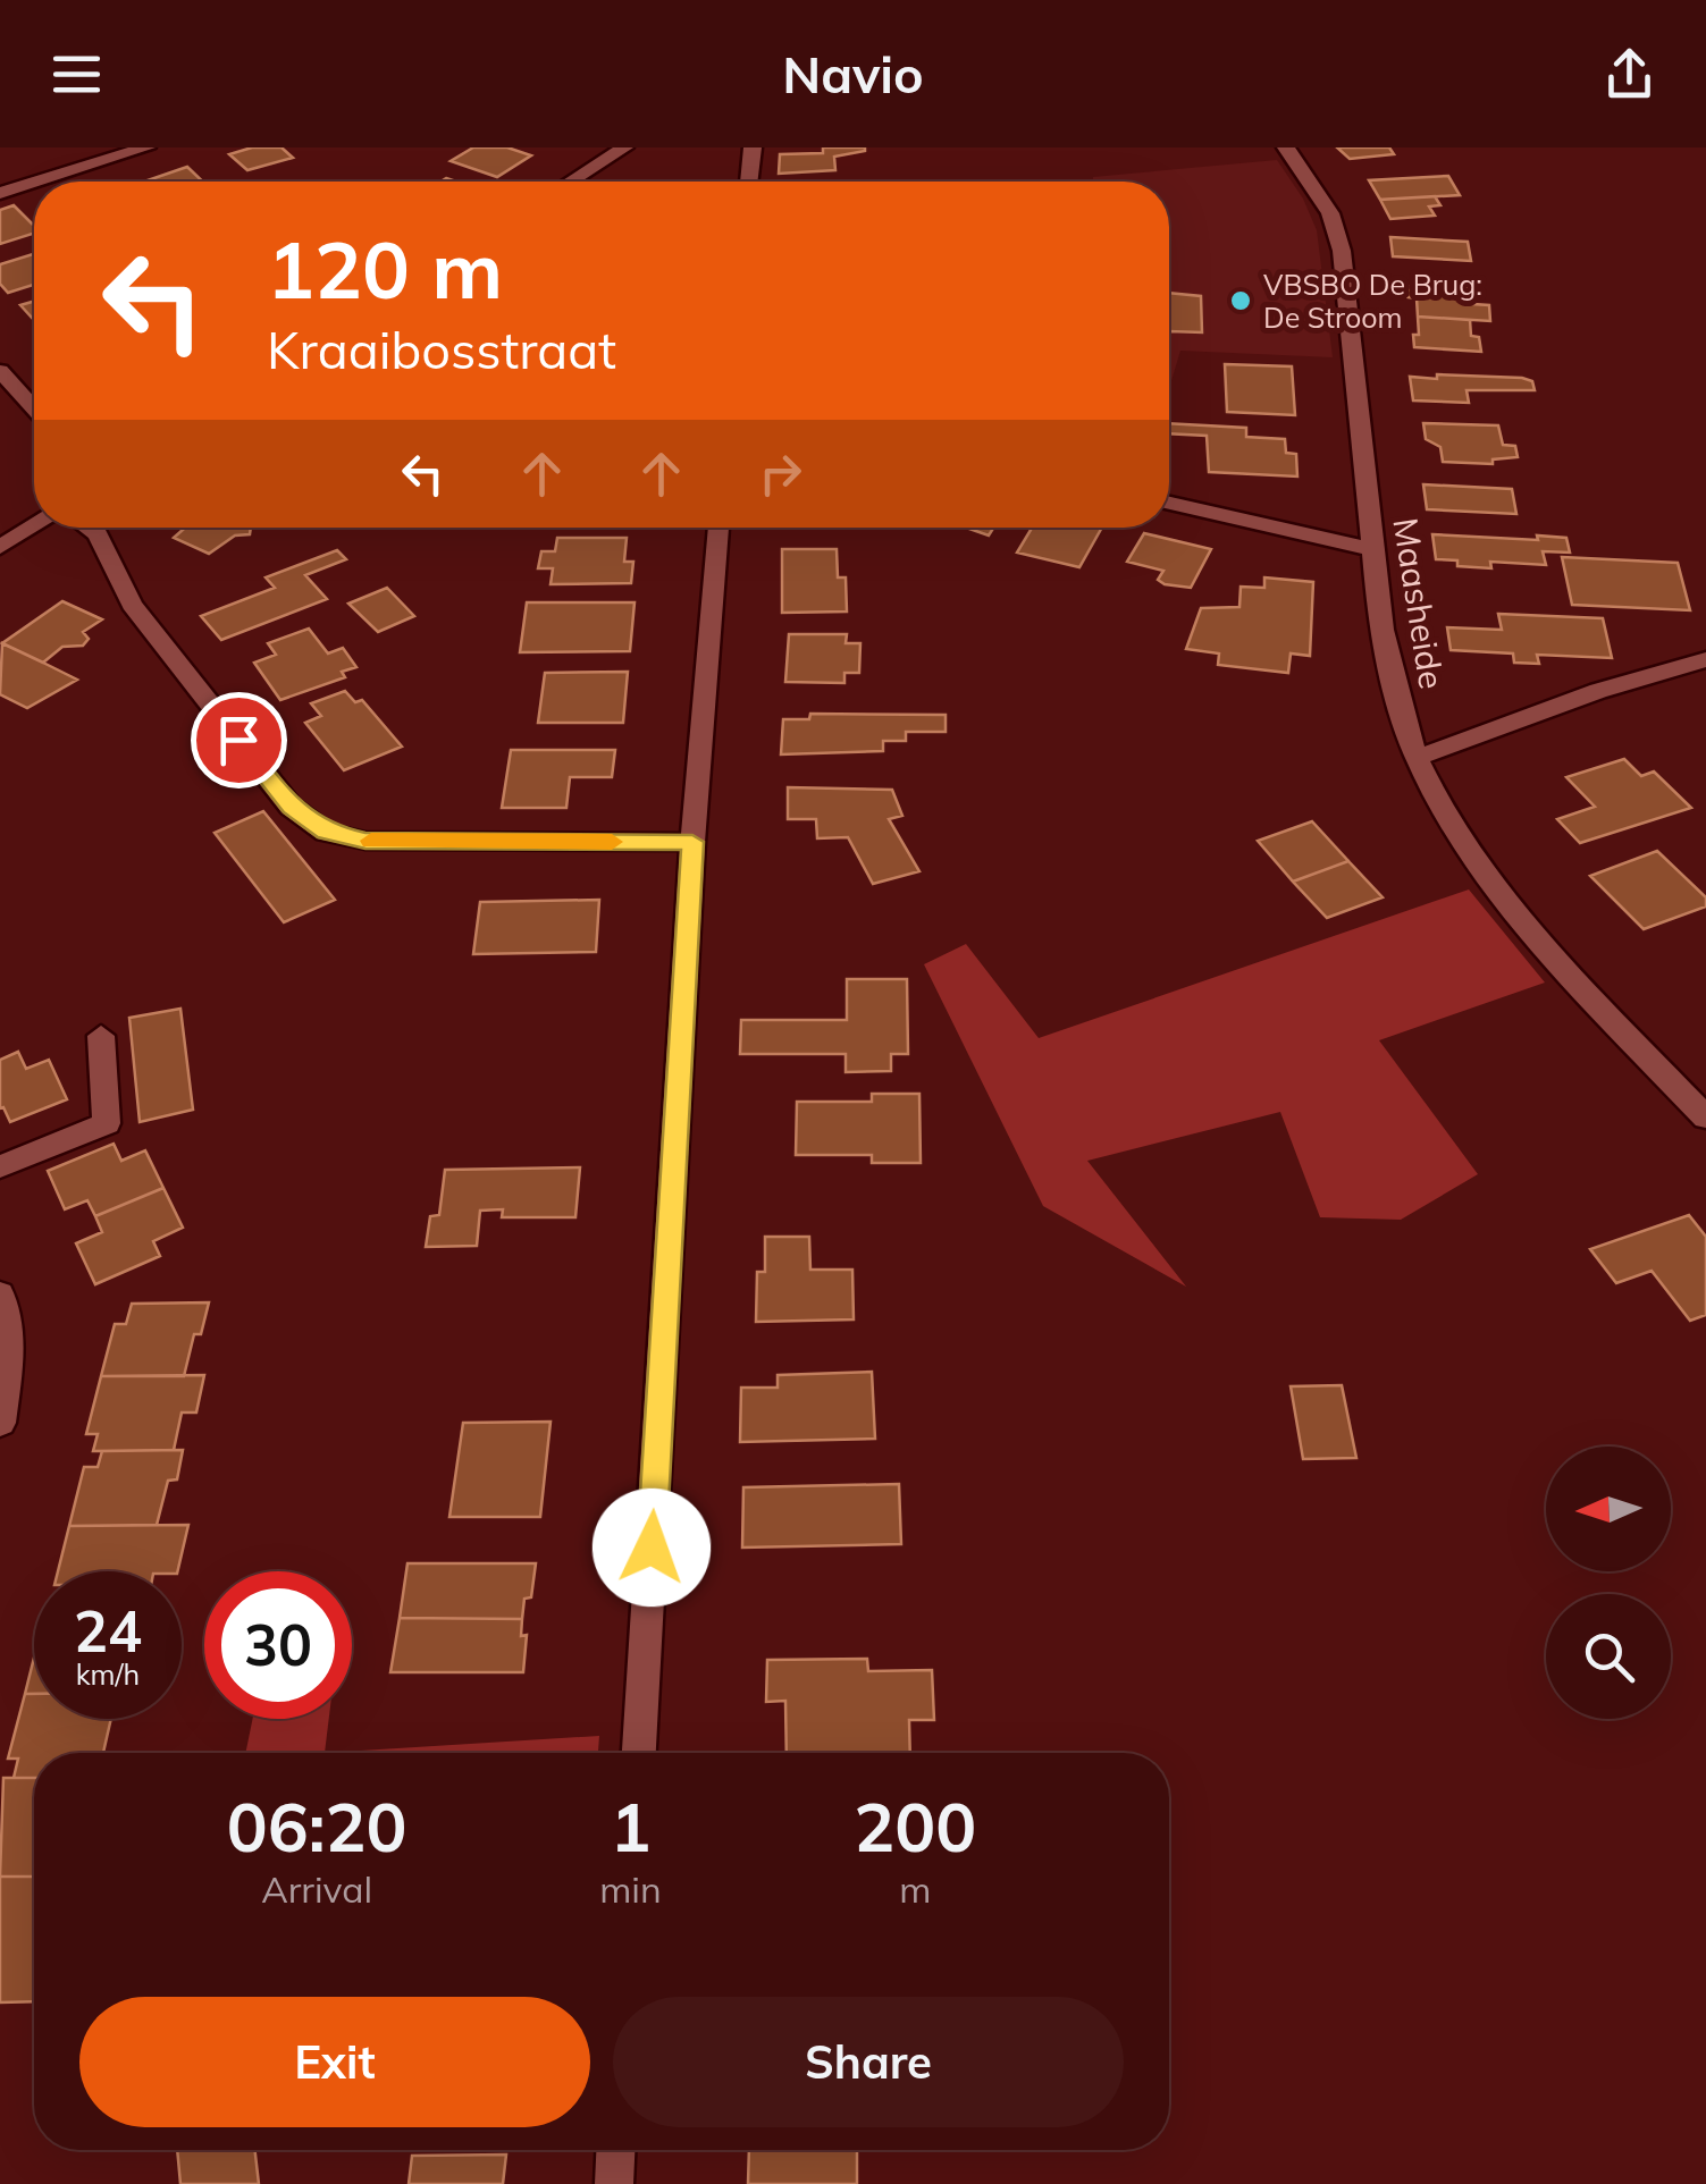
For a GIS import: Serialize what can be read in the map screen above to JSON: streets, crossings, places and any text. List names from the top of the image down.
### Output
{
  "streets": {
    "street": ["Maasheide"]
  },
  "places": ["VBSBO De Brug: De Stroom"],
  "north": "left",
  "page": {
    "header": "Navio",
    "turn": ["120 m", "Kraaibosstraat"],
    "speed": "24 km/h",
    "limit": "30",
    "eta": [
      "06:20",
      "Arrival",
      "1",
      "min",
      "200",
      "m"
    ],
    "buttons": ["Exit", "Share"]
  }
}
